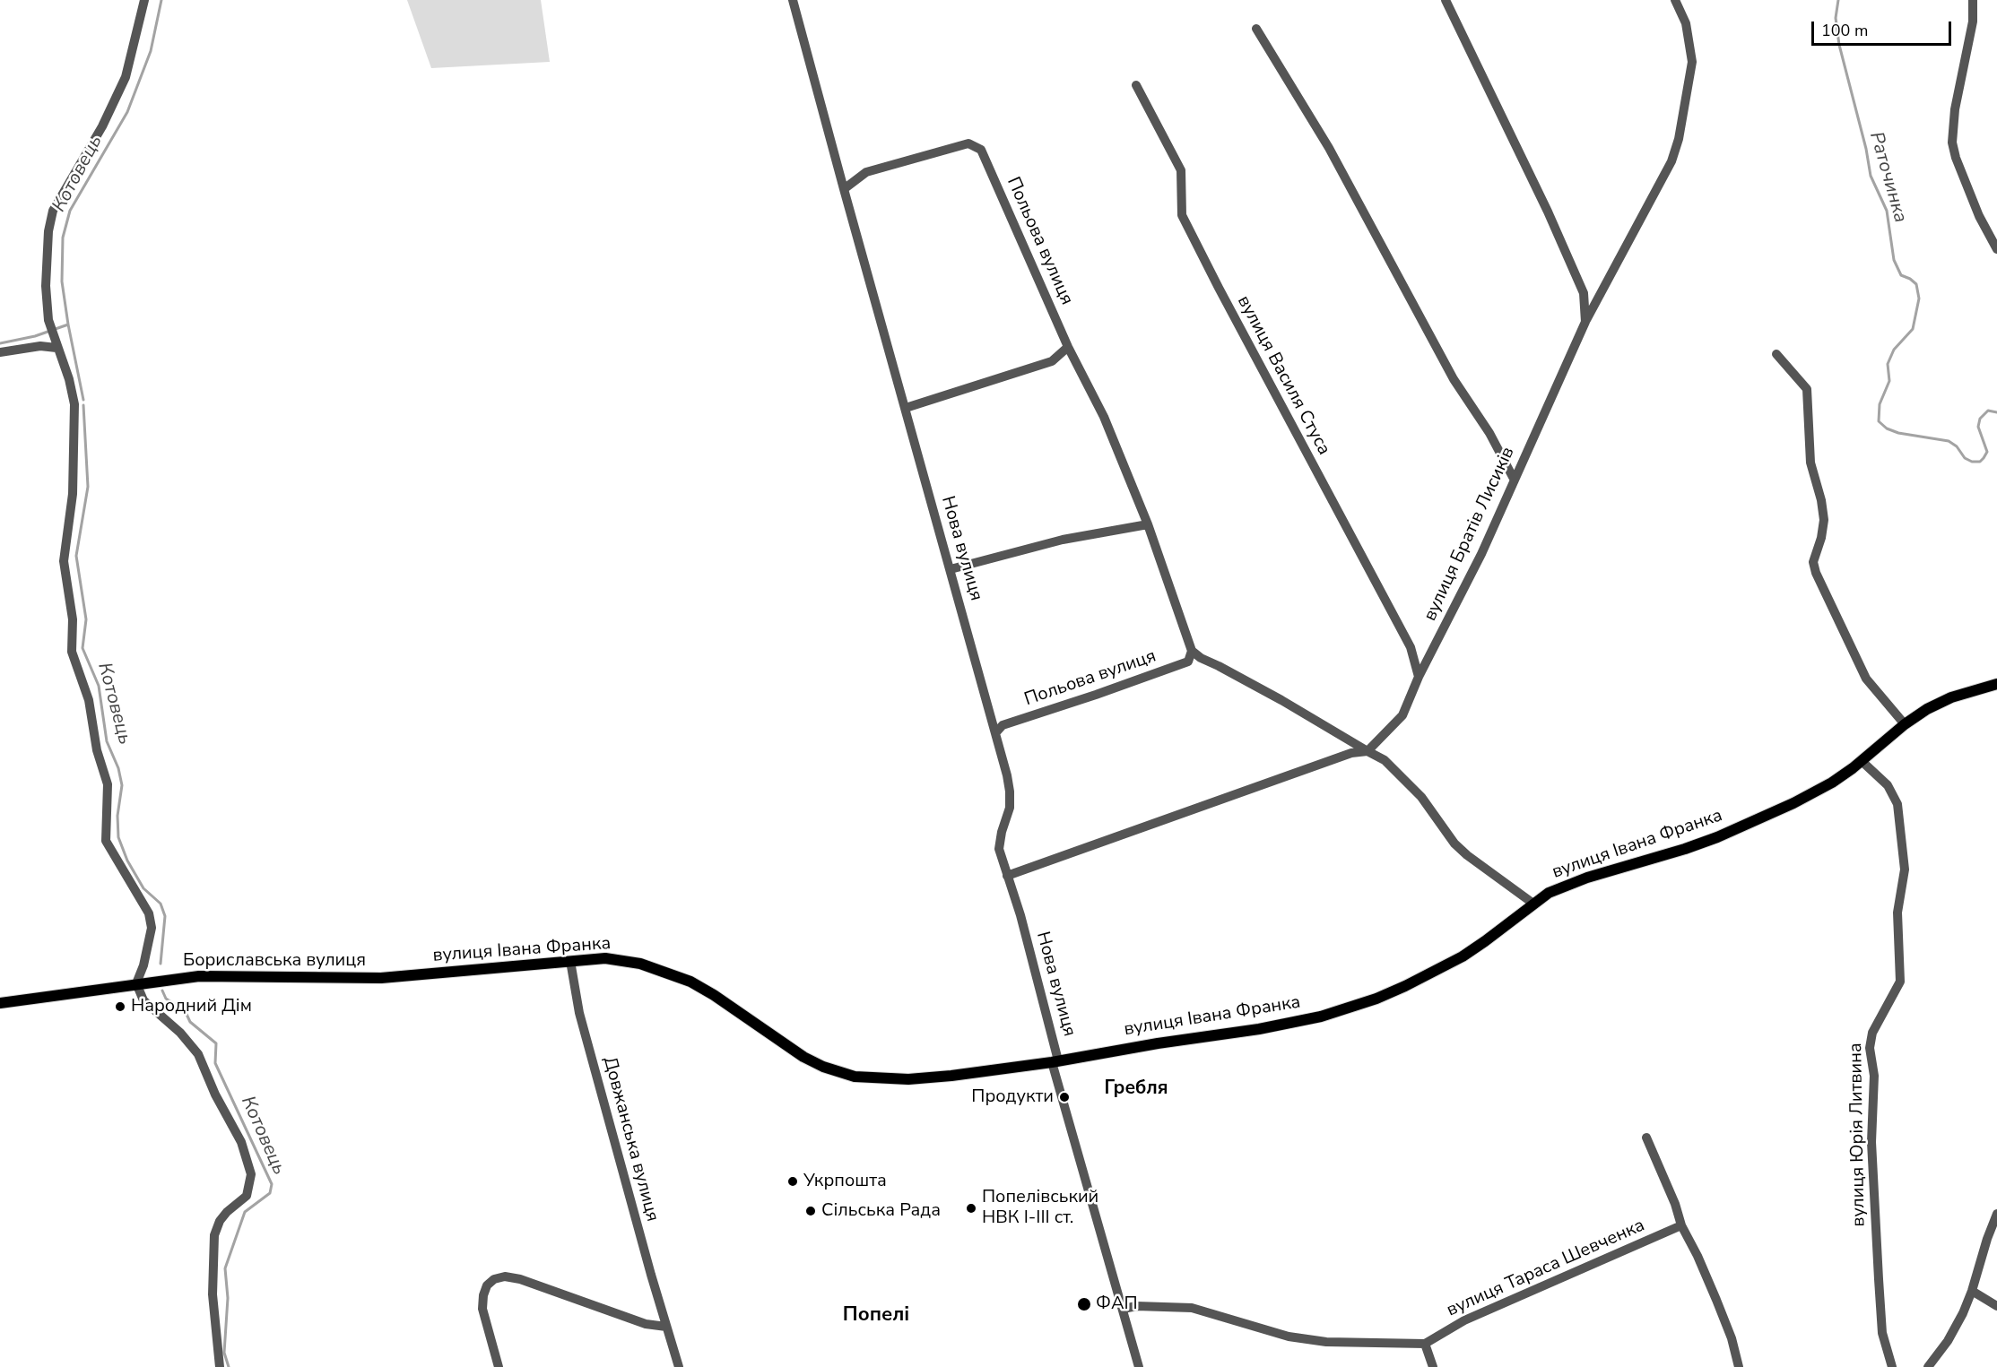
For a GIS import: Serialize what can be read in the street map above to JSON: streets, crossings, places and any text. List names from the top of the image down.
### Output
{
  "streets": {
    "main road": ["вулиця Івана Франка", "Бориславська вулиця"],
    "street": [
      "Польова вулиця",
      "вулиця Василя Стуса",
      "вулиця Братів Лисиків",
      "Нова вулиця",
      "вулиця Юрія Литвина",
      "Довжанська вулиця",
      "вулиця Тараса Шевченка"
    ]
  },
  "crossings": [
    ["Польова вулиця", "Нова вулиця"],
    ["вулиця Василя Стуса", "вулиця Братів Лисиків"],
    ["Нова вулиця", "вулиця Івана Франка"],
    ["вулиця Івана Франка", "Бориславська вулиця"],
    ["вулиця Івана Франка", "вулиця Юрія Литвина"],
    ["вулиця Івана Франка", "Довжанська вулиця"]
  ],
  "districts": ["Гребля", "Попелі"],
  "water": ["Котовець", "Раточинка"],
  "places": [
    "Народний Дім",
    "Продукти",
    "Укрпошта",
    "Попелівський НВК І-ІІІ ст.",
    "Сільська Рада",
    "ФАП"
  ],
  "scale_bar": "100 m"
}
